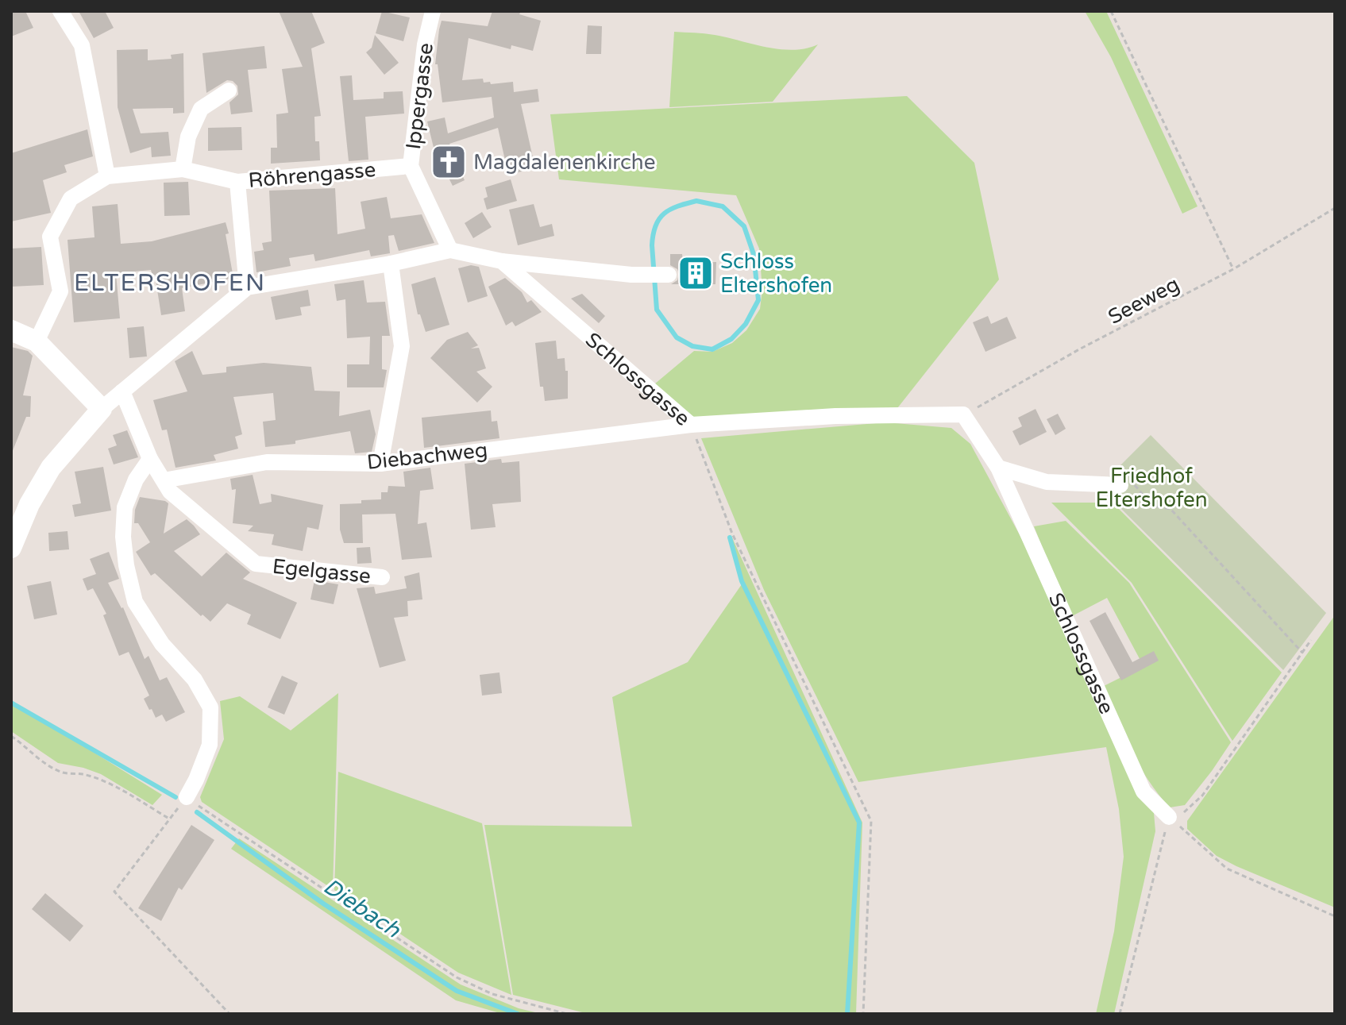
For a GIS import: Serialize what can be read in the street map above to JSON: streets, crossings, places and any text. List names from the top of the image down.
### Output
{
  "streets": {
    "street": [
      "Ippergasse",
      "Röhrengasse",
      "Schlossgasse",
      "Diebachweg",
      "Egelgasse"
    ],
    "path": ["Seeweg"]
  },
  "crossings": [
    ["Ippergasse", "Röhrengasse"],
    ["Ippergasse", "Schlossgasse"],
    ["Seeweg", "Schlossgasse"],
    ["Schlossgasse", "Diebachweg"],
    ["Diebachweg", "Egelgasse"]
  ],
  "districts": ["ELTERSHOFEN"],
  "water": ["Diebach"],
  "parks": ["Friedhof Eltershofen"],
  "places": {
    "church": ["Magdalenenkirche"],
    "building": ["Schloss Eltershofen"]
  }
}
